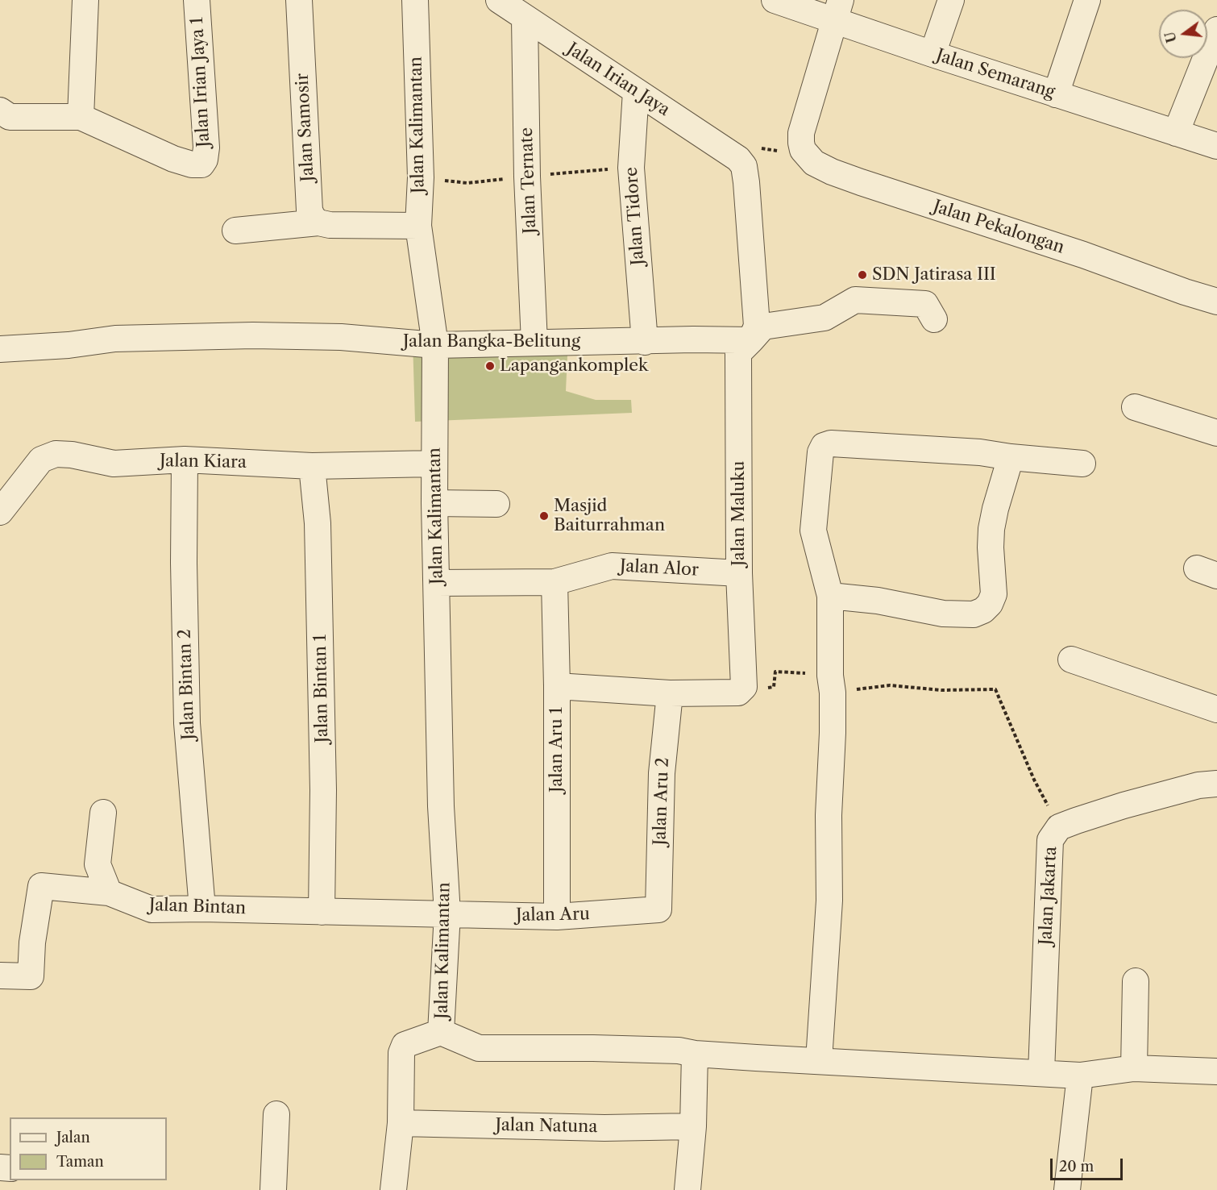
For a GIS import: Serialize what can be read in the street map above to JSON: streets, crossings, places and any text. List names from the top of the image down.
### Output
{
  "streets": {
    "street": [
      "Jalan Semarang",
      "Jalan Irian Jaya",
      "Jalan Irian Jaya 1",
      "Jalan Kalimantan",
      "Jalan Samosir",
      "Jalan Ternate",
      "Jalan Tidore",
      "Jalan Pekalongan",
      "Jalan Bangka-Belitung",
      "Jalan Kiara",
      "Jalan Maluku",
      "Jalan Alor",
      "Jalan Bintan 2",
      "Jalan Bintan 1",
      "Jalan Aru 1",
      "Jalan Aru 2",
      "Jalan Jakarta",
      "Jalan Bintan",
      "Jalan Aru",
      "Jalan Natuna"
    ]
  },
  "crossings": [
    ["Jalan Irian Jaya", "Jalan Ternate"],
    ["Jalan Irian Jaya", "Jalan Tidore"],
    ["Jalan Irian Jaya", "Jalan Maluku"],
    ["Jalan Kalimantan", "Jalan Bangka-Belitung"],
    ["Jalan Kalimantan", "Jalan Kiara"],
    ["Jalan Kalimantan", "Jalan Alor"],
    ["Jalan Kalimantan", "Jalan Bintan"],
    ["Jalan Kalimantan", "Jalan Aru"],
    ["Jalan Ternate", "Jalan Bangka-Belitung"],
    ["Jalan Tidore", "Jalan Bangka-Belitung"],
    ["Jalan Bangka-Belitung", "Jalan Maluku"],
    ["Jalan Kiara", "Jalan Bintan 2"],
    ["Jalan Kiara", "Jalan Bintan 1"],
    ["Jalan Maluku", "Jalan Alor"],
    ["Jalan Alor", "Jalan Aru 1"],
    ["Jalan Bintan 2", "Jalan Bintan"],
    ["Jalan Bintan 1", "Jalan Bintan"],
    ["Jalan Aru 1", "Jalan Aru"],
    ["Jalan Aru 2", "Jalan Aru"],
    ["Jalan Bintan", "Jalan Aru"]
  ],
  "places": ["SDN Jatirasa III", "Lapangankomplek", "Masjid Baiturrahman"],
  "legend": ["Jalan", "Taman"],
  "scale_bar": "20 m",
  "north": "left"
}
